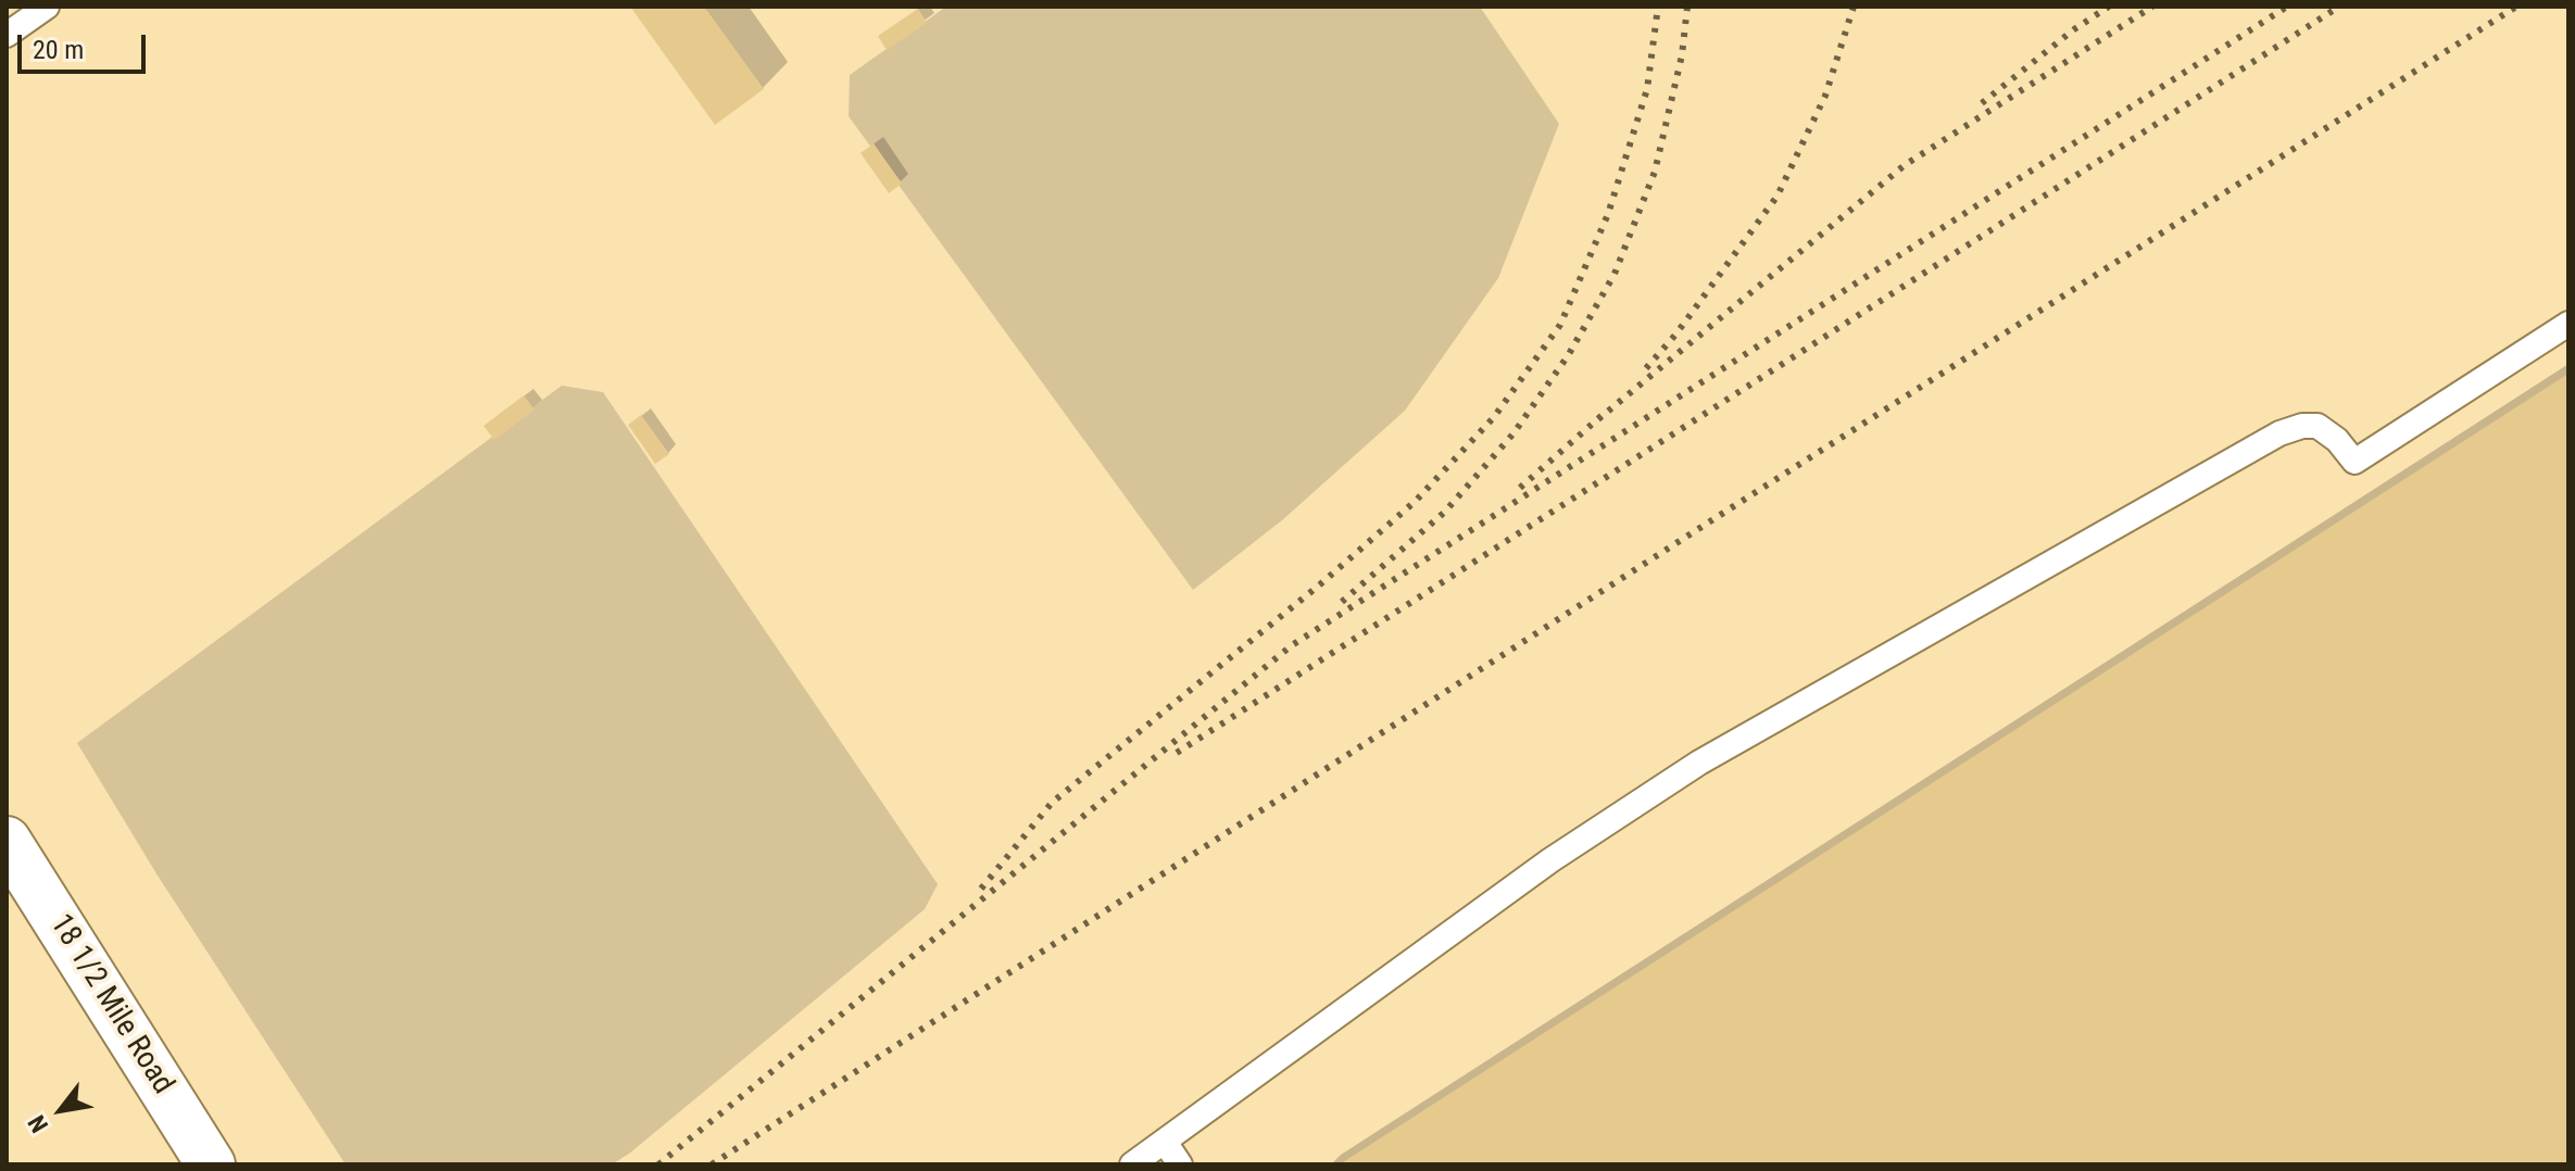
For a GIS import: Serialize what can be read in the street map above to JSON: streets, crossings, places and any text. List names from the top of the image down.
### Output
{
  "streets": {
    "street": ["18 1/2 Mile Road"]
  },
  "scale_bar": "20 m",
  "north": "bottom left"
}
